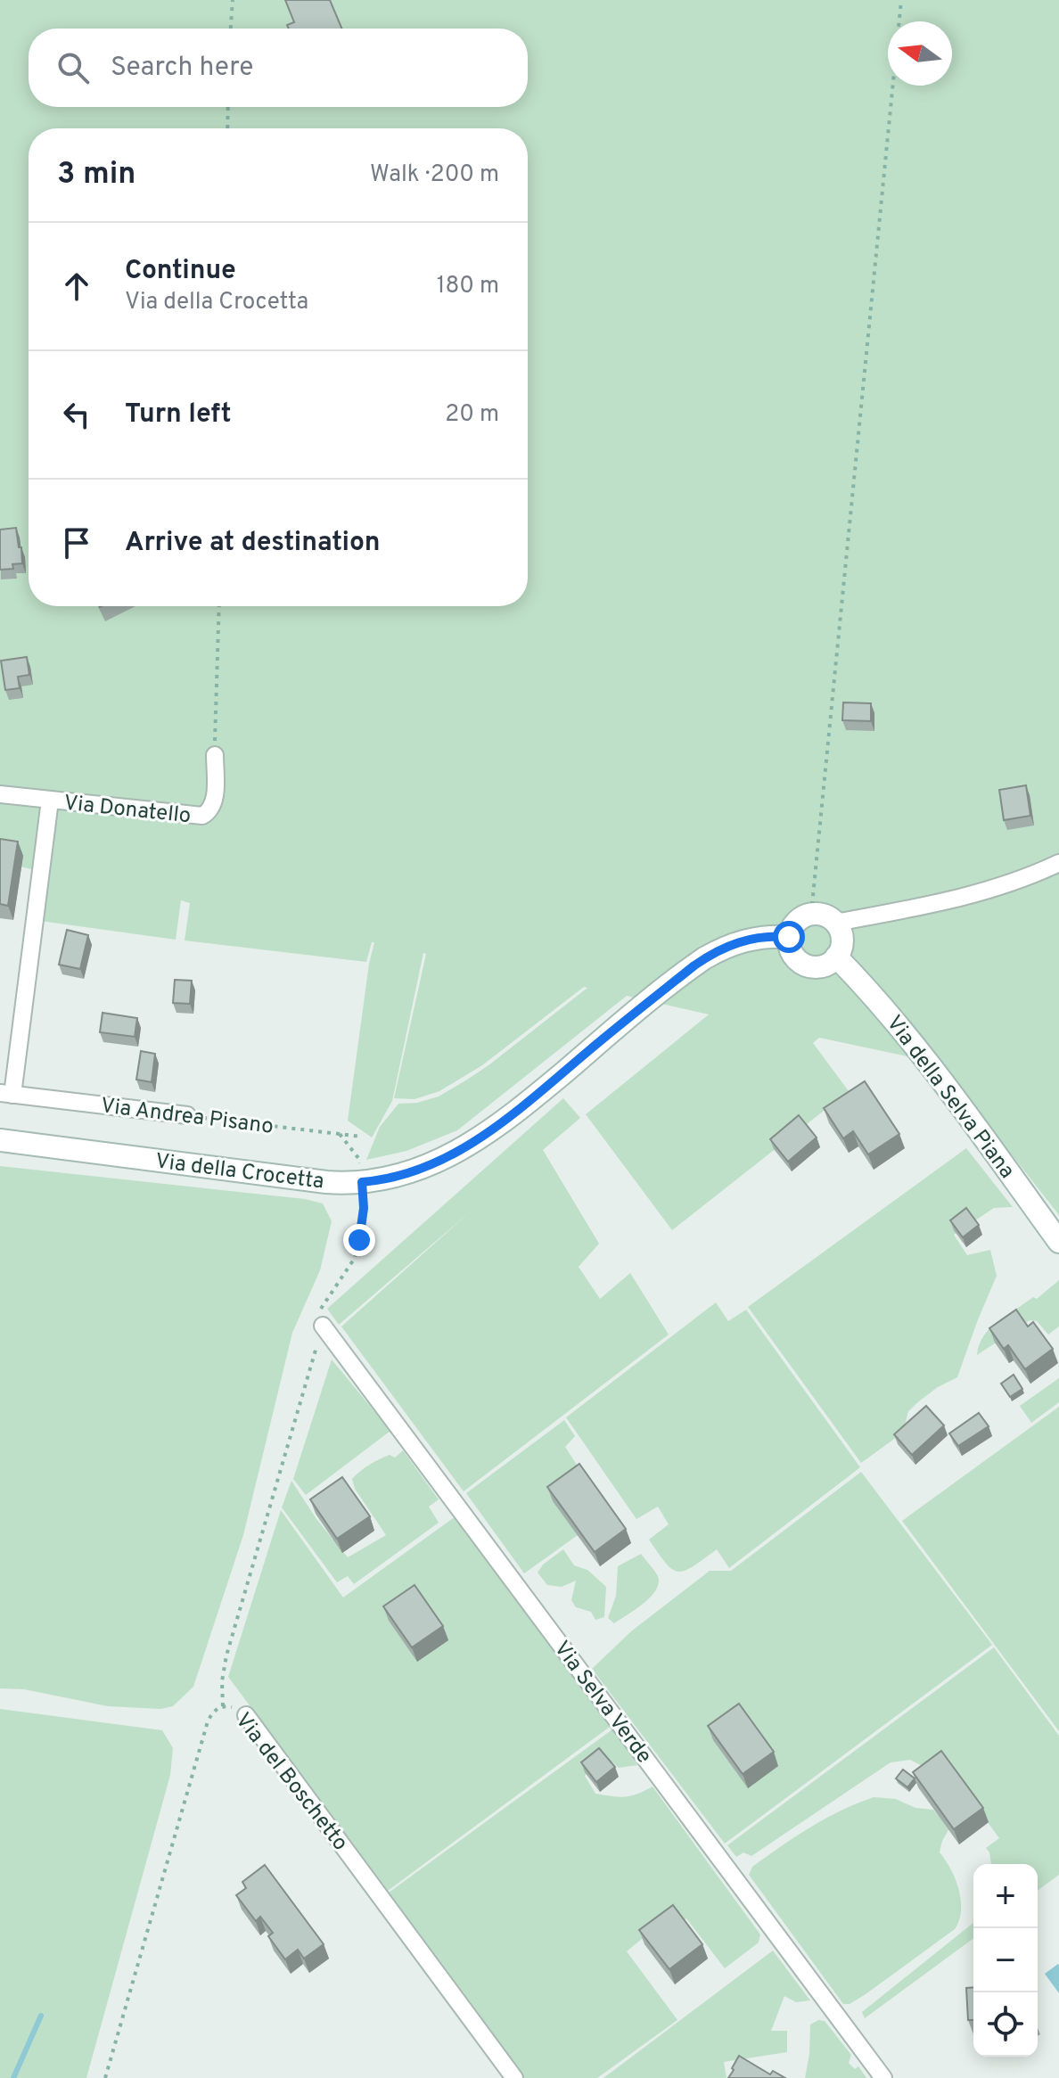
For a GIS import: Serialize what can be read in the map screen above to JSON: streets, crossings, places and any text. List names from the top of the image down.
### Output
{
  "streets": {
    "street": [
      "Via Donatello",
      "Via della Selva Piana",
      "Via Andrea Pisano",
      "Via della Crocetta",
      "Via Selva Verde",
      "Via del Boschetto"
    ]
  },
  "crossings": [
    ["Via Donatello", "Via Andrea Pisano"],
    ["Via della Selva Piana", "Via della Crocetta"]
  ],
  "north": "left",
  "page": {
    "search": "Search here",
    "heading": ["3 min", "Walk · 200 m"],
    "list": [
      ["Continue", "Via della Crocetta", "180 m"],
      ["Turn left", "20 m"],
      "Arrive at destination"
    ],
    "map_buttons": ["+", "−"]
  }
}
